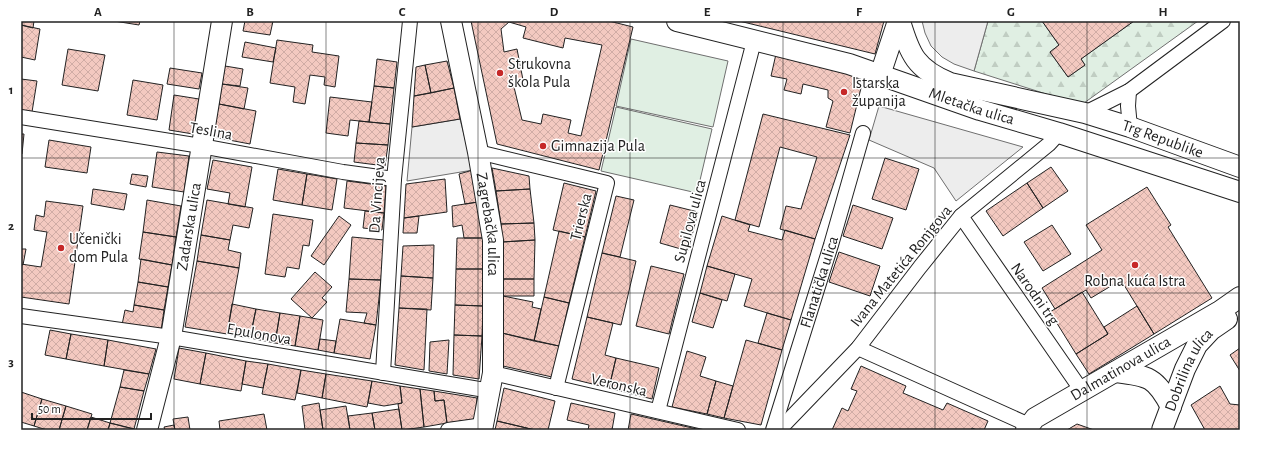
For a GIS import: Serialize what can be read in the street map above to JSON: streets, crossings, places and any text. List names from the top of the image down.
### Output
{
  "streets": {
    "main road": [
      "Mletačka ulica",
      "Trg Republike",
      "Zagrebačka ulica",
      "Zadarska ulica",
      "Dalmatinova ulica",
      "Dobrilina ulica"
    ],
    "street": [
      "Teslina",
      "Da Vincijeva",
      "Trierska",
      "Supilova ulica",
      "Ivana Matetića Ronjgova",
      "Flanatička ulica",
      "Narodni trg",
      "Epulonova",
      "Veronska"
    ]
  },
  "crossings": [
    ["Mletačka ulica", "Trg Republike"],
    ["Mletačka ulica", "Supilova ulica"],
    ["Mletačka ulica", "Ivana Matetića Ronjgova"],
    ["Teslina", "Da Vincijeva"],
    ["Teslina", "Zadarska ulica"],
    ["Da Vincijeva", "Epulonova"],
    ["Trierska", "Zagrebačka ulica"],
    ["Trierska", "Veronska"],
    ["Supilova ulica", "Veronska"],
    ["Zagrebačka ulica", "Epulonova"],
    ["Zagrebačka ulica", "Veronska"],
    ["Zadarska ulica", "Epulonova"],
    ["Ivana Matetića Ronjgova", "Narodni trg"],
    ["Narodni trg", "Dalmatinova ulica"],
    ["Epulonova", "Veronska"],
    ["Dalmatinova ulica", "Dobrilina ulica"]
  ],
  "places": [
    "Strukovna škola Pula",
    "Istarska županija",
    "Gimnazija Pula",
    "Učenički dom Pula",
    "Robna kuća Istra"
  ],
  "scale_bar": "50 m",
  "grid": {
    "columns": [
      "A",
      "B",
      "C",
      "D",
      "E",
      "F",
      "G",
      "H"
    ],
    "rows": ["1", "2", "3"]
  }
}
